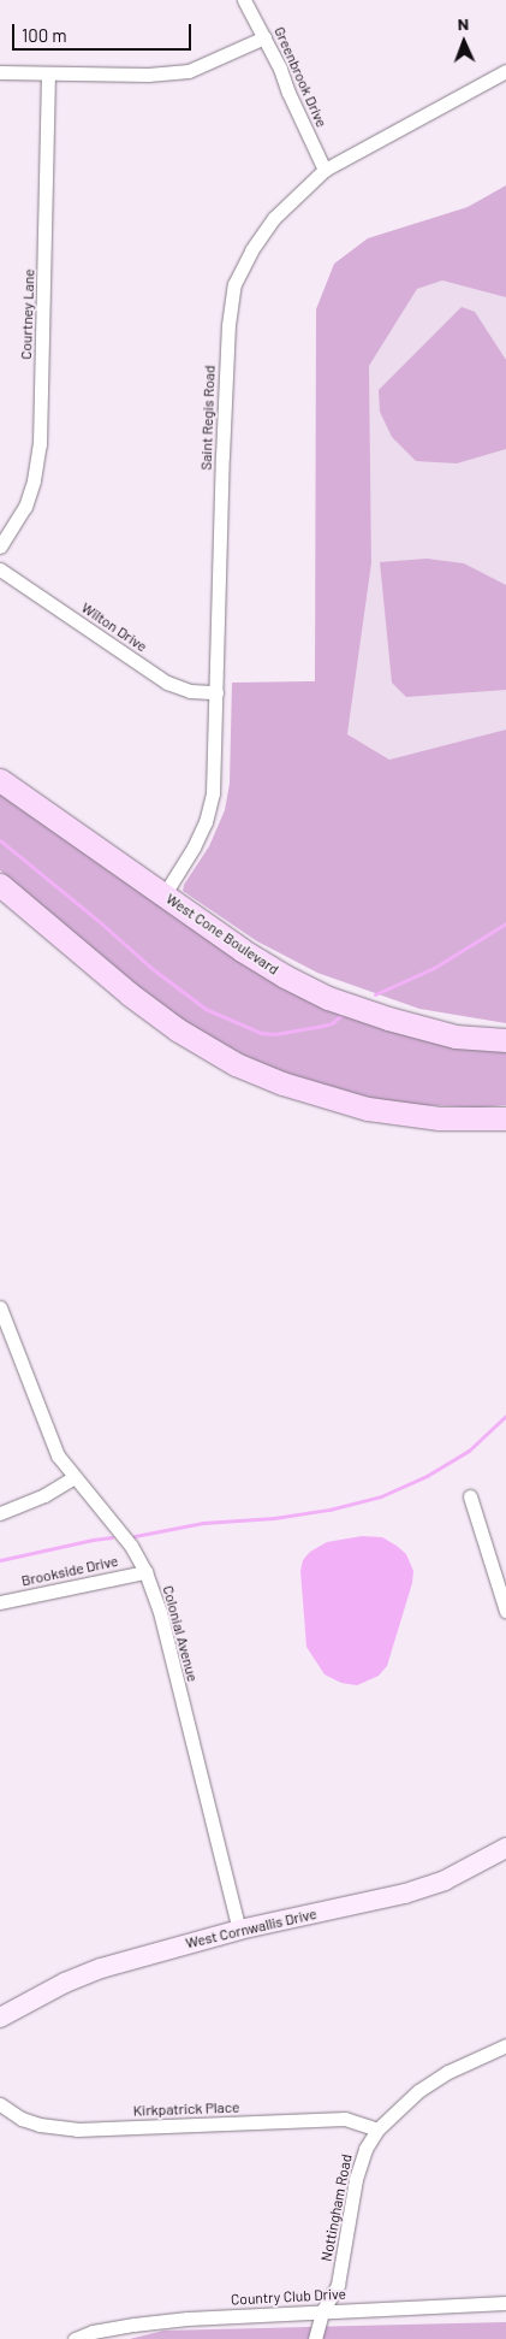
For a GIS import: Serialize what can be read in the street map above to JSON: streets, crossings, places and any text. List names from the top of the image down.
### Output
{
  "streets": {
    "main road": ["West Cone Boulevard"],
    "street": [
      "Greenbrook Drive",
      "Courtney Lane",
      "Saint Regis Road",
      "Wilton Drive",
      "Brookside Drive",
      "Colonial Avenue",
      "West Cornwallis Drive",
      "Kirkpatrick Place",
      "Nottingham Road",
      "Country Club Drive"
    ]
  },
  "crossings": [
    ["Greenbrook Drive", "Saint Regis Road"],
    ["Saint Regis Road", "Wilton Drive"],
    ["Saint Regis Road", "West Cone Boulevard"],
    ["Brookside Drive", "Colonial Avenue"],
    ["Colonial Avenue", "West Cornwallis Drive"],
    ["Kirkpatrick Place", "Nottingham Road"],
    ["Nottingham Road", "Country Club Drive"]
  ],
  "scale_bar": "100 m",
  "north": "top"
}
